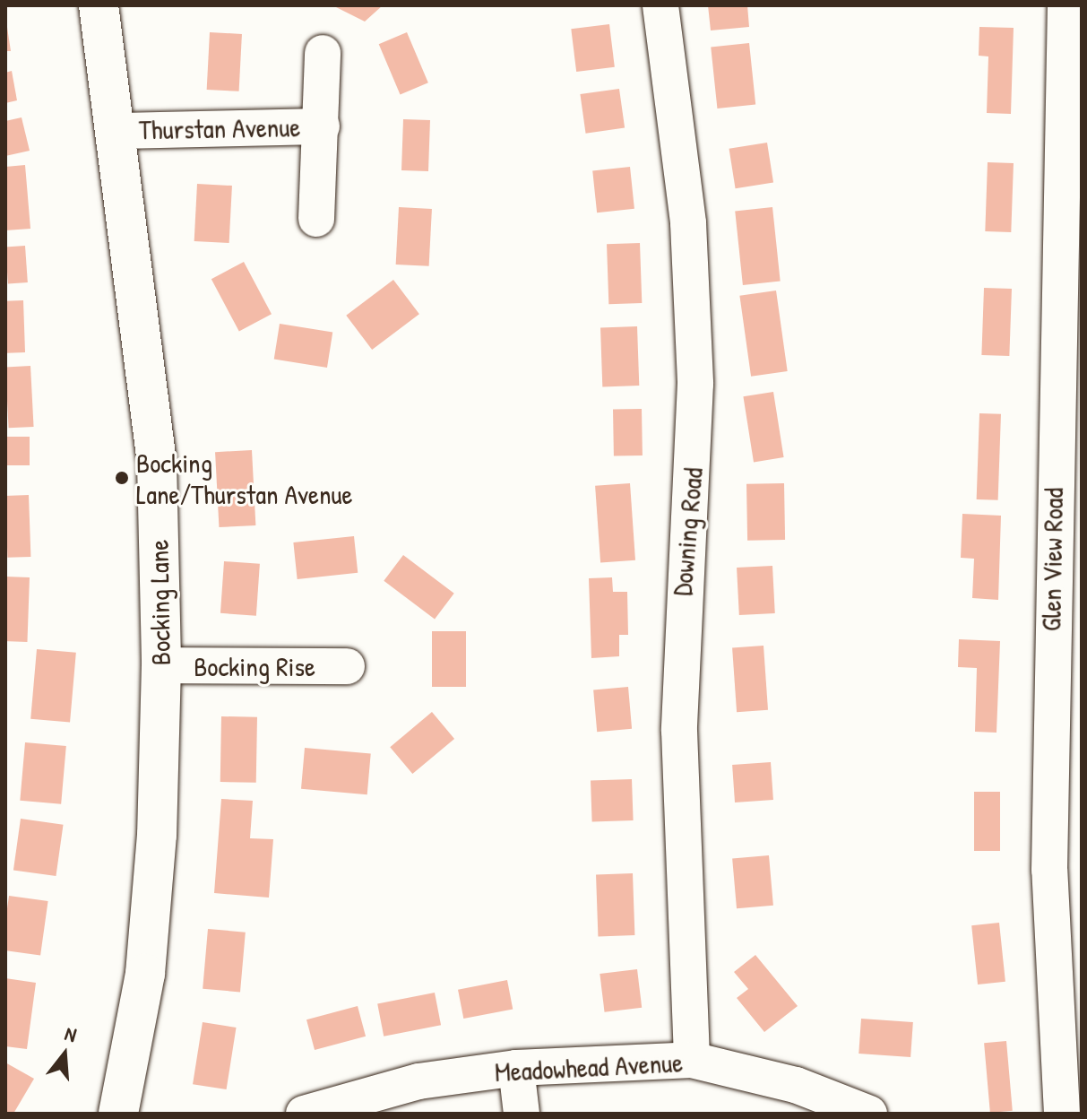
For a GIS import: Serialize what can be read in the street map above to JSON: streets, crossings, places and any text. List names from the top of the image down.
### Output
{
  "streets": {
    "street": [
      "Thurstan Avenue",
      "Downing Road",
      "Glen View Road",
      "Bocking Lane",
      "Bocking Rise",
      "Meadowhead Avenue"
    ]
  },
  "crossings": [
    ["Thurstan Avenue", "Bocking Lane"],
    ["Downing Road", "Meadowhead Avenue"],
    ["Bocking Lane", "Bocking Rise"]
  ],
  "places": ["Bocking Lane/Thurstan Avenue"],
  "north": "top"
}
